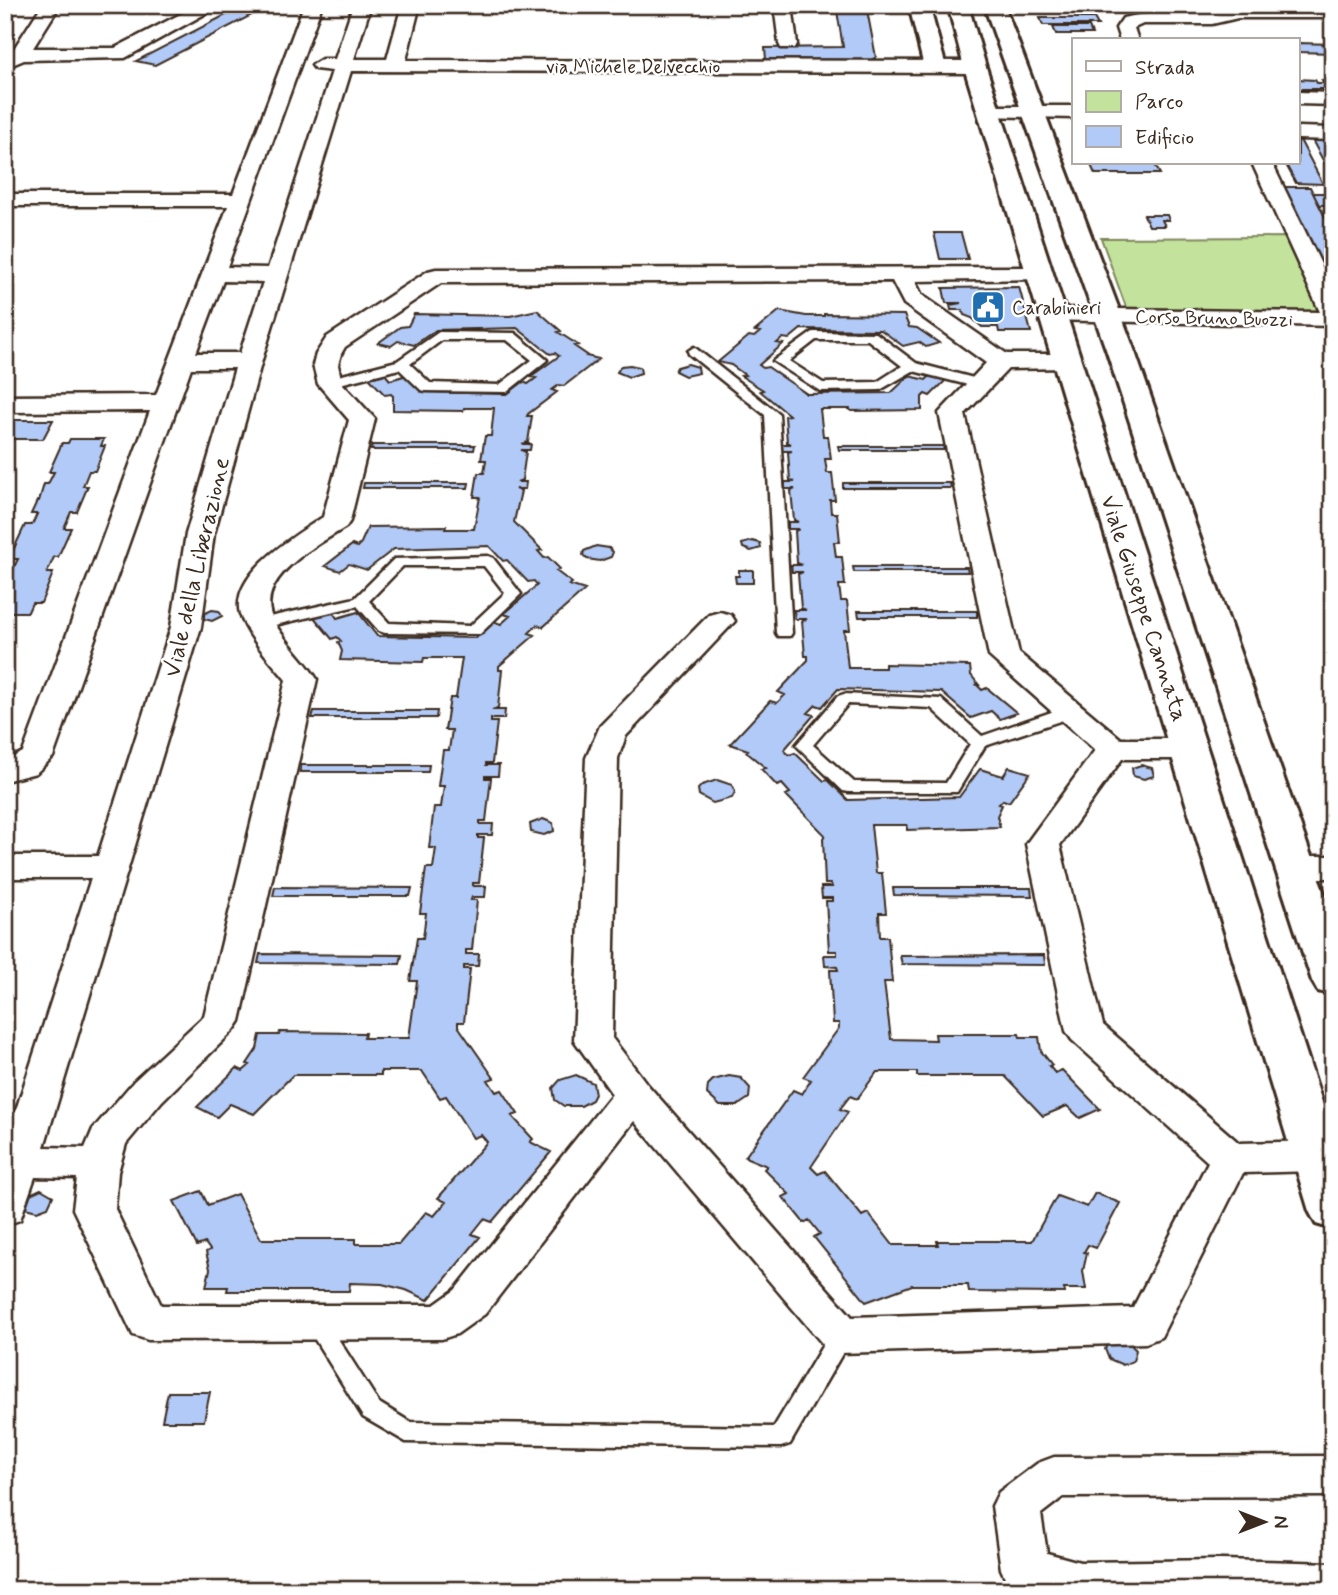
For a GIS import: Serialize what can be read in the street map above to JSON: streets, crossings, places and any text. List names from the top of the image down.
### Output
{
  "streets": {
    "street": [
      "via Michele Delvecchio",
      "Corso Bruno Buozzi",
      "Viale della Liberazione",
      "Viale Giuseppe Cannata"
    ]
  },
  "crossings": [
    ["via Michele Delvecchio", "Viale della Liberazione"],
    ["via Michele Delvecchio", "Viale Giuseppe Cannata"],
    ["Corso Bruno Buozzi", "Viale Giuseppe Cannata"]
  ],
  "places": {
    "public building": ["Carabinieri"]
  },
  "legend": ["Strada", "Parco", "Edificio"],
  "north": "right"
}
